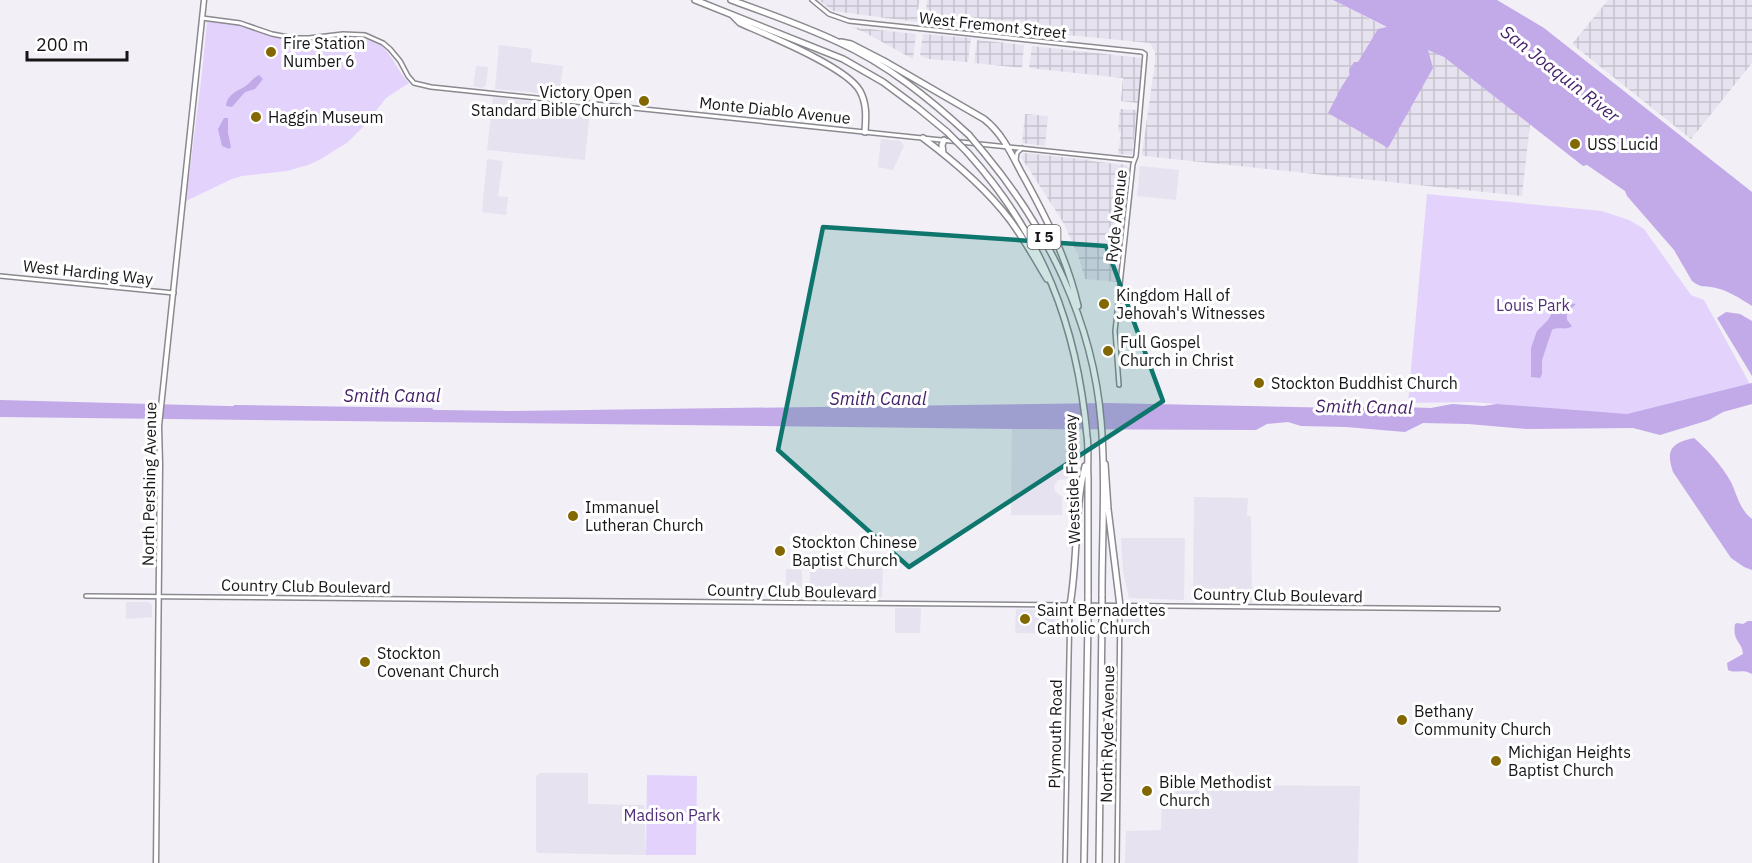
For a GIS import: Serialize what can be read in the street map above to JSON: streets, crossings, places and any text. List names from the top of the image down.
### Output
{
  "streets": {
    "highway": ["I 5", "Westside Freeway"],
    "main road": ["North Pershing Avenue"],
    "street": [
      "West Fremont Street",
      "Monte Diablo Avenue",
      "Ryde Avenue",
      "West Harding Way",
      "Country Club Boulevard",
      "Plymouth Road",
      "North Ryde Avenue"
    ]
  },
  "crossings": [
    ["West Fremont Street", "Ryde Avenue"],
    ["Monte Diablo Avenue", "Ryde Avenue"],
    ["Monte Diablo Avenue", "North Pershing Avenue"],
    ["West Harding Way", "North Pershing Avenue"],
    ["North Pershing Avenue", "Country Club Boulevard"],
    ["Country Club Boulevard", "Plymouth Road"],
    ["Country Club Boulevard", "North Ryde Avenue"]
  ],
  "water": ["San Joaquin River", "Smith Canal"],
  "parks": ["Louis Park", "Madison Park"],
  "places": [
    "Fire Station Number 6",
    "Victory Open Standard Bible Church",
    "Haggin Museum",
    "USS Lucid",
    "Kingdom Hall of Jehovah's Witnesses",
    "Full Gospel Church in Christ",
    "Stockton Buddhist Church",
    "Immanuel Lutheran Church",
    "Stockton Chinese Baptist Church",
    "Saint Bernadettes Catholic Church",
    "Stockton Covenant Church",
    "Bethany Community Church",
    "Michigan Heights Baptist Church",
    "Bible Methodist Church"
  ],
  "scale_bar": "200 m"
}
